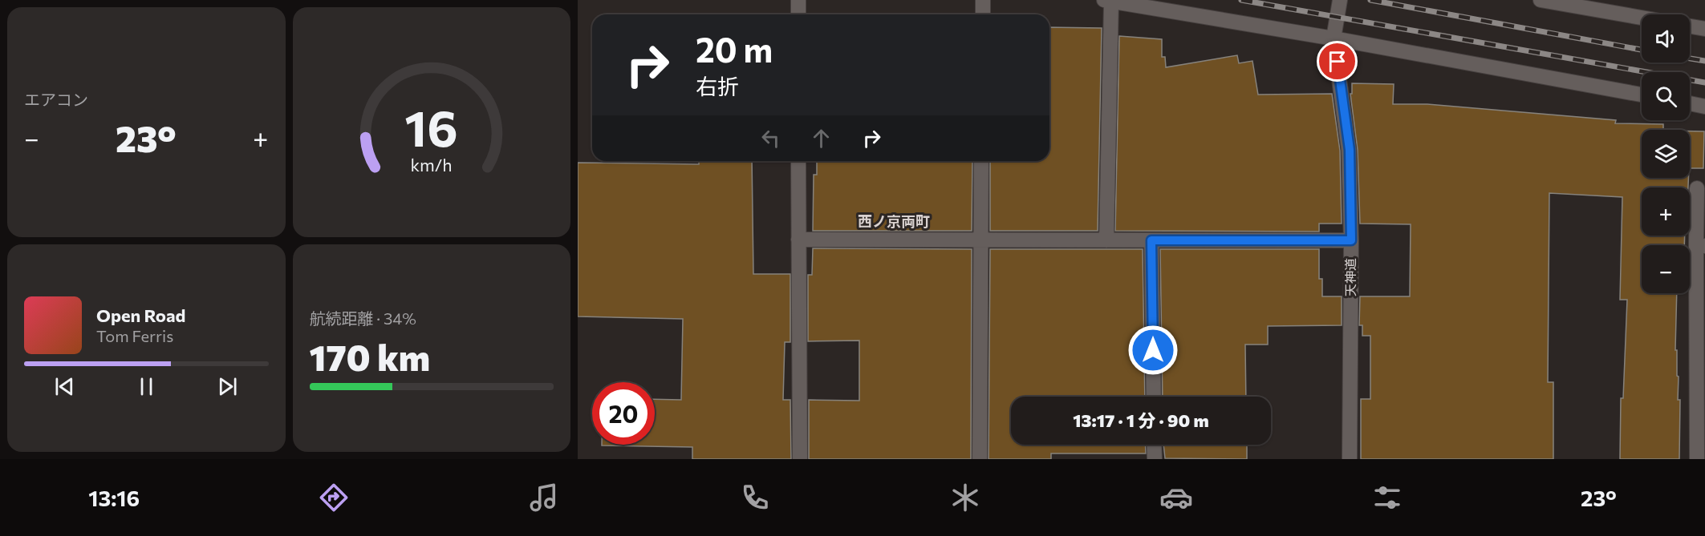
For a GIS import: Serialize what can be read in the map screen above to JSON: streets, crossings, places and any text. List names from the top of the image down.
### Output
{
  "streets": {
    "street": ["天神道"]
  },
  "districts": ["西ノ京両町"],
  "page": {
    "tile": [
      "エアコン",
      ["航続距離 · 34%", "170 km"]
    ],
    "map_buttons": ["+", "−"],
    "turn": ["20 m", "右折"],
    "heat": ["−", "23°", "+"],
    "song": ["Open Road", "Tom Ferris"],
    "limit": "20",
    "trip": "13:17 · 1 分 · 90 m",
    "tabs": ["13:16", "23°"],
    "gauge": ["16", "km/h"]
  }
}
